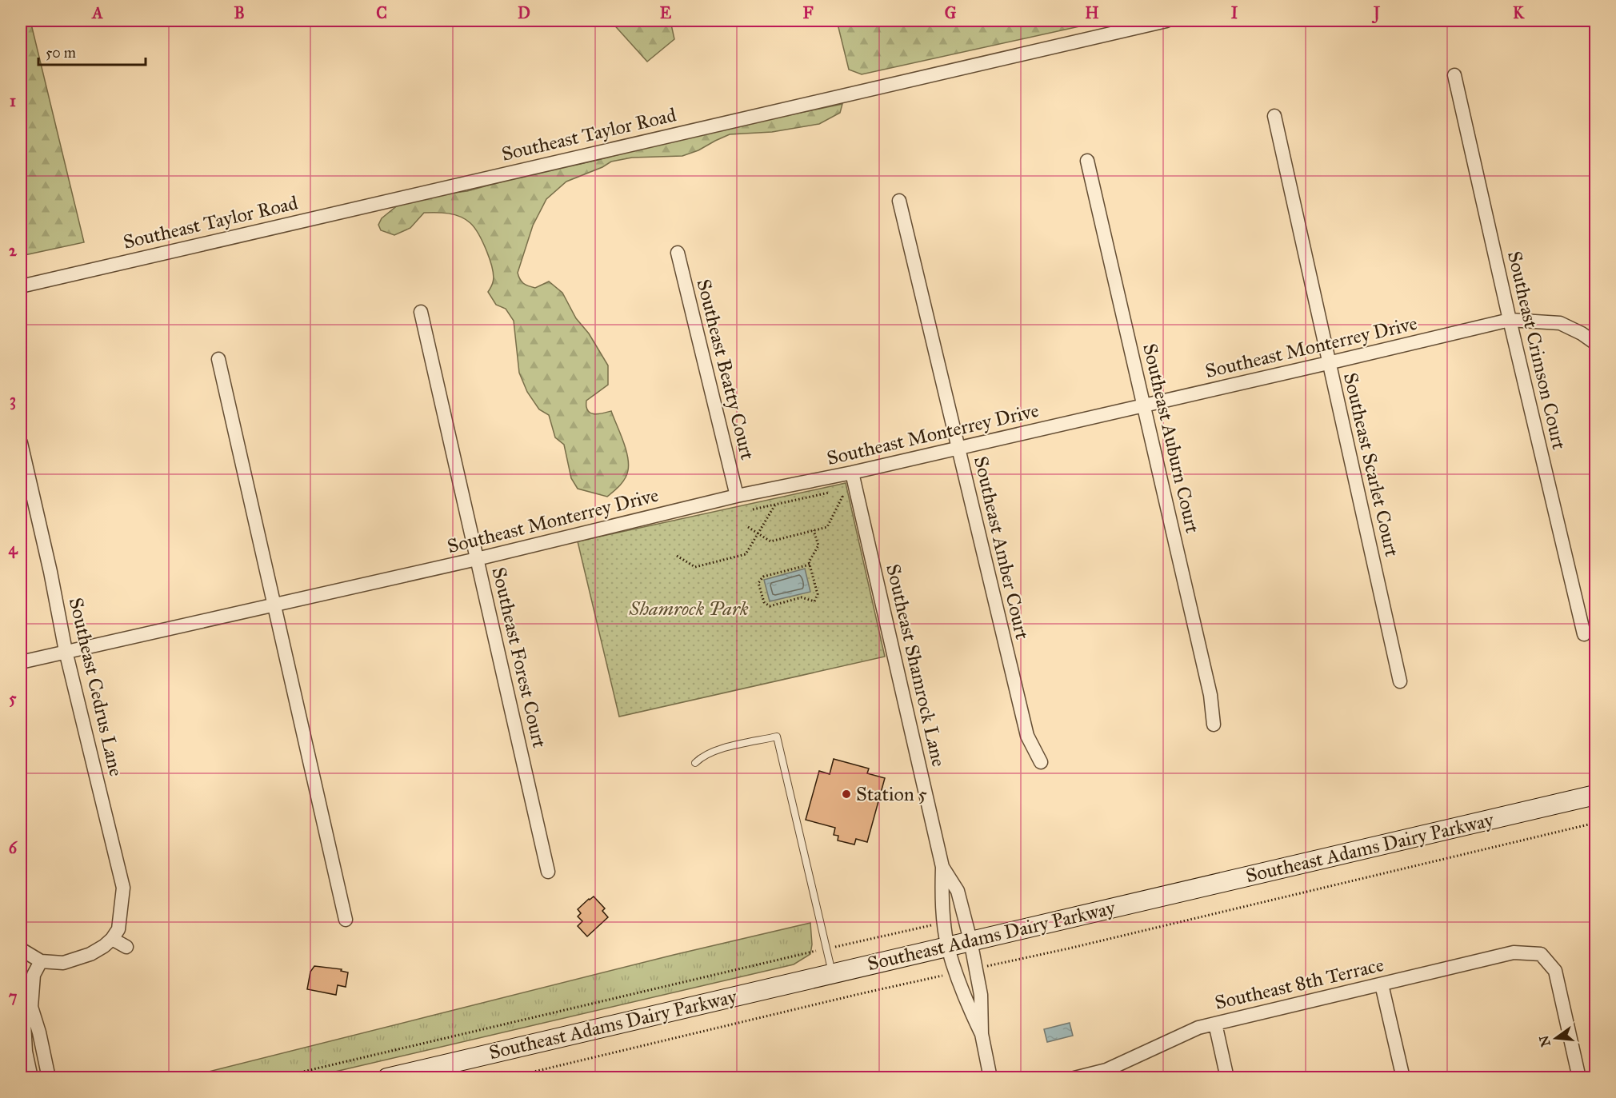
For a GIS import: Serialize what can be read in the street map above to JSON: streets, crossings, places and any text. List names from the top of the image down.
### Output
{
  "streets": {
    "main road": ["Southeast Adams Dairy Parkway"],
    "street": [
      "Southeast Taylor Road",
      "Southeast Monterrey Drive",
      "Southeast Crimson Court",
      "Southeast Beatty Court",
      "Southeast Auburn Court",
      "Southeast Scarlet Court",
      "Southeast Amber Court",
      "Southeast Forest Court",
      "Southeast Shamrock Lane",
      "Southeast Cedrus Lane",
      "Southeast 8th Terrace"
    ]
  },
  "crossings": [
    ["Southeast Monterrey Drive", "Southeast Crimson Court"],
    ["Southeast Monterrey Drive", "Southeast Beatty Court"],
    ["Southeast Monterrey Drive", "Southeast Auburn Court"],
    ["Southeast Monterrey Drive", "Southeast Scarlet Court"],
    ["Southeast Monterrey Drive", "Southeast Amber Court"],
    ["Southeast Monterrey Drive", "Southeast Forest Court"],
    ["Southeast Monterrey Drive", "Southeast Shamrock Lane"],
    ["Southeast Monterrey Drive", "Southeast Cedrus Lane"],
    ["Southeast Shamrock Lane", "Southeast Adams Dairy Parkway"]
  ],
  "parks": ["Shamrock Park"],
  "places": ["Station 5"],
  "scale_bar": "50 m",
  "north": "left",
  "grid": {
    "columns": [
      "A",
      "B",
      "C",
      "D",
      "E",
      "F",
      "G",
      "H",
      "I",
      "J",
      "K"
    ],
    "rows": [
      "1",
      "2",
      "3",
      "4",
      "5",
      "6",
      "7"
    ]
  }
}
